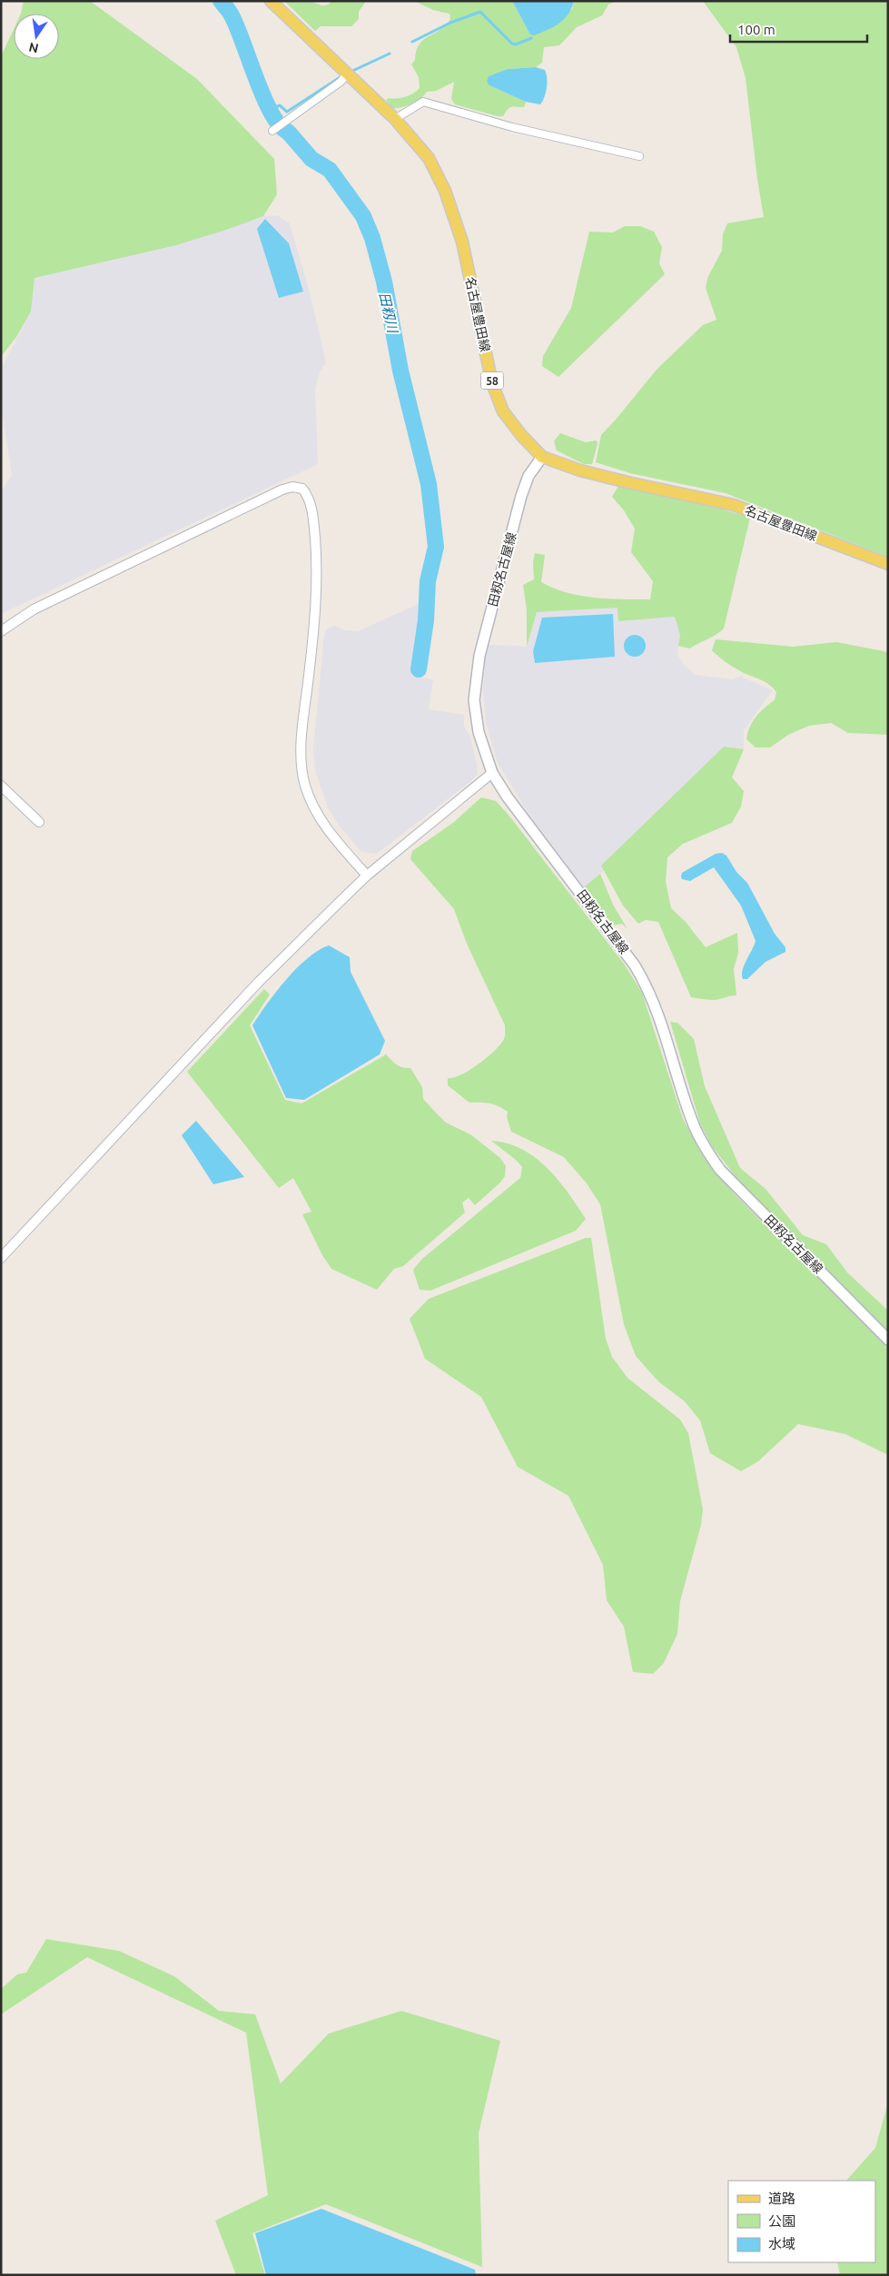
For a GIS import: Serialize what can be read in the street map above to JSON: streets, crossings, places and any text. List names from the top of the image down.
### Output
{
  "streets": {
    "main road": ["名古屋豊田線", "58", "田籾名古屋線"]
  },
  "crossings": [
    ["名古屋豊田線", "田籾名古屋線"]
  ],
  "water": ["田籾川"],
  "legend": ["道路", "公園", "水域"],
  "scale_bar": "100 m",
  "north": "bottom"
}
